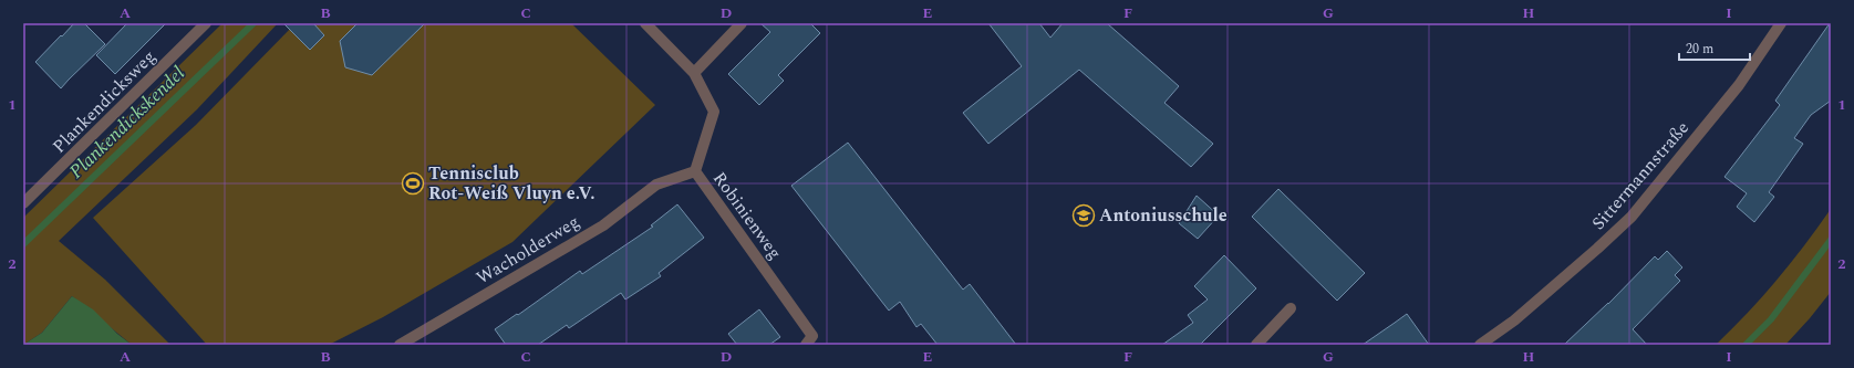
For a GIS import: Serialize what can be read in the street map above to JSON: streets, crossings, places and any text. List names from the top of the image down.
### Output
{
  "streets": {
    "street": [
      "Plankendicksweg",
      "Sittermannstraße",
      "Robinienweg",
      "Wacholderweg"
    ]
  },
  "crossings": [
    ["Robinienweg", "Wacholderweg"]
  ],
  "water": ["Plankendickskendel"],
  "places": {
    "sports": ["Tennisclub Rot-Weiß Vluyn e.V."],
    "school or university": ["Antoniusschule"]
  },
  "scale_bar": "20 m",
  "grid": {
    "columns": [
      "A",
      "B",
      "C",
      "D",
      "E",
      "F",
      "G",
      "H",
      "I"
    ],
    "rows": ["1", "2"]
  }
}
